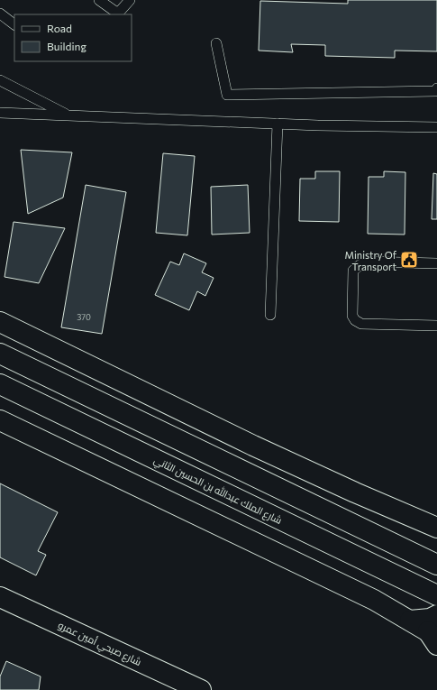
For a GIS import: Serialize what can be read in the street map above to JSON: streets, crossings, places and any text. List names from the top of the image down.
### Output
{
  "streets": {
    "main road": ["شارع الملك عبدالله بن الحسين الثاني", "شارع صبحي أمين عمرو"]
  },
  "places": {
    "public building": ["Ministry Of Transport"]
  },
  "house_numbers": ["370"],
  "legend": ["Road", "Building"]
}
